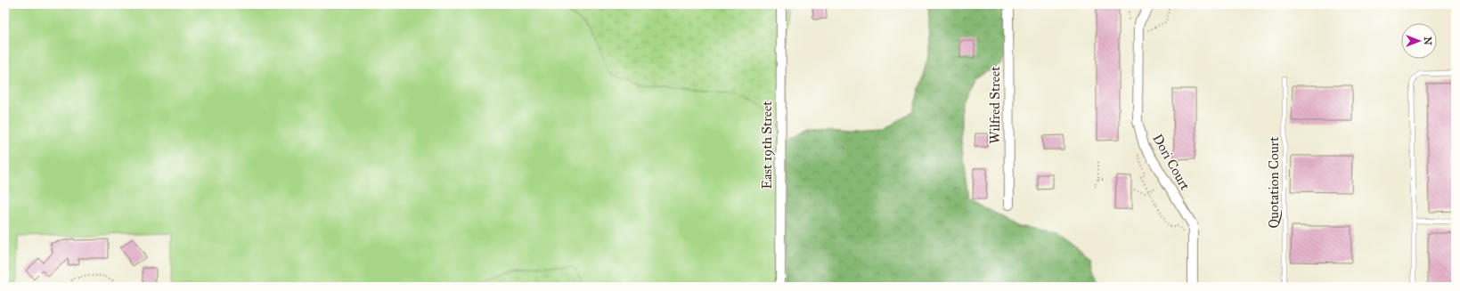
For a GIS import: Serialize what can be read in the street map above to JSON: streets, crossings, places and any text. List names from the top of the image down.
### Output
{
  "streets": {
    "street": ["Wilfred Street", "East 19th Street", "Dori Court"],
    "lane": ["Quotation Court"]
  },
  "north": "right"
}
